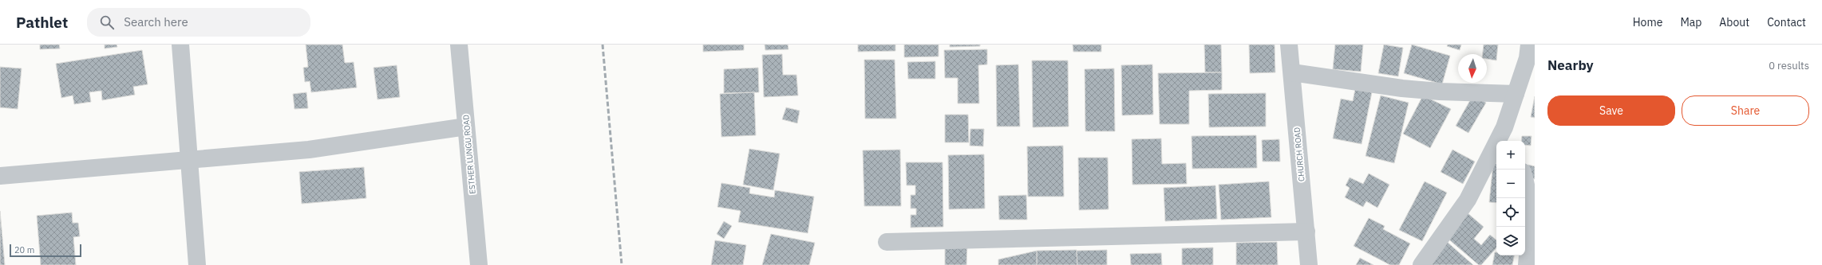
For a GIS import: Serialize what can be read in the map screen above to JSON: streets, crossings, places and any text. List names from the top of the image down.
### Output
{
  "streets": {
    "street": ["ESTHER LUNGU ROAD", "CHURCH ROAD"]
  },
  "scale_bar": "20 m",
  "north": "bottom",
  "page": {
    "header": "Pathlet",
    "search": "Search here",
    "nav": [
      "Home",
      "Map",
      "About",
      "Contact"
    ],
    "heading": ["Nearby", "0 results"],
    "buttons": ["Save", "Share"],
    "map_buttons": ["+", "−"],
    "scale": "20 m"
  }
}
